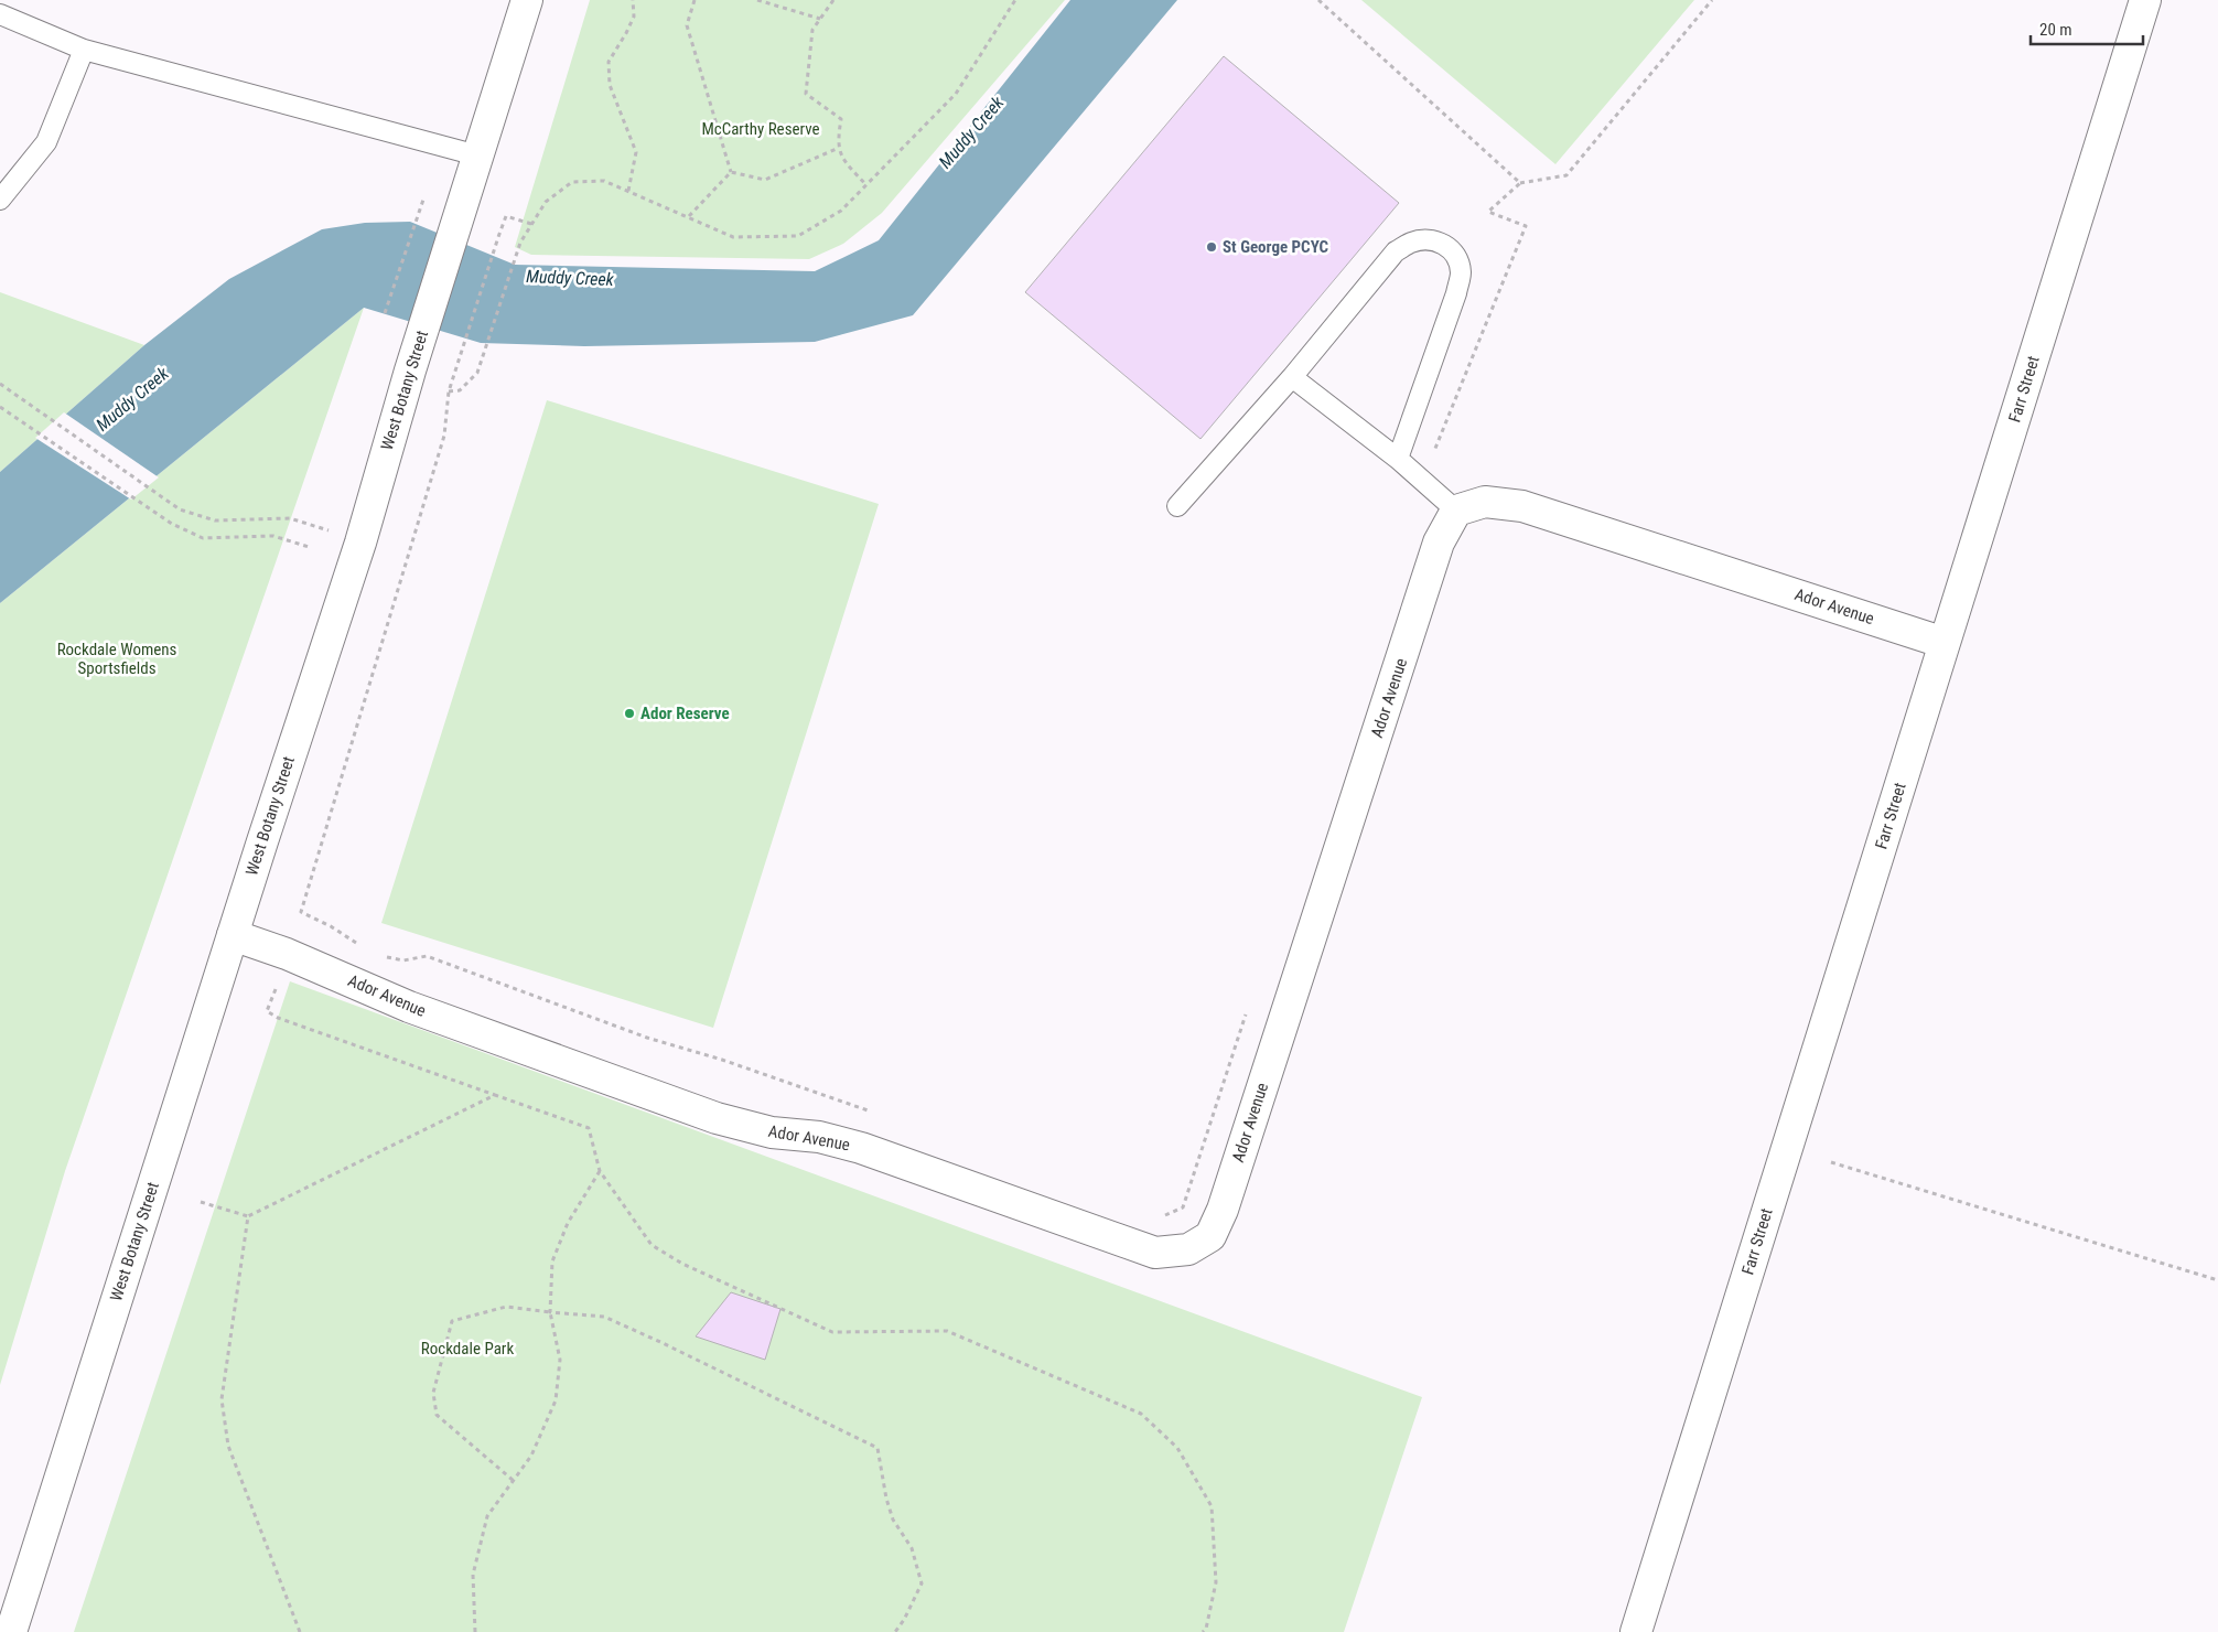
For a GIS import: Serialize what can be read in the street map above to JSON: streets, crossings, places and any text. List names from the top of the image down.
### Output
{
  "streets": {
    "street": ["Farr Street", "West Botany Street", "Ador Avenue"]
  },
  "crossings": [
    ["Farr Street", "Ador Avenue"],
    ["West Botany Street", "Ador Avenue"]
  ],
  "water": ["Muddy Creek"],
  "parks": ["McCarthy Reserve", "Rockdale Womens Sportsfields", "Rockdale Park"],
  "places": ["St George PCYC", "Ador Reserve"],
  "scale_bar": "20 m"
}
